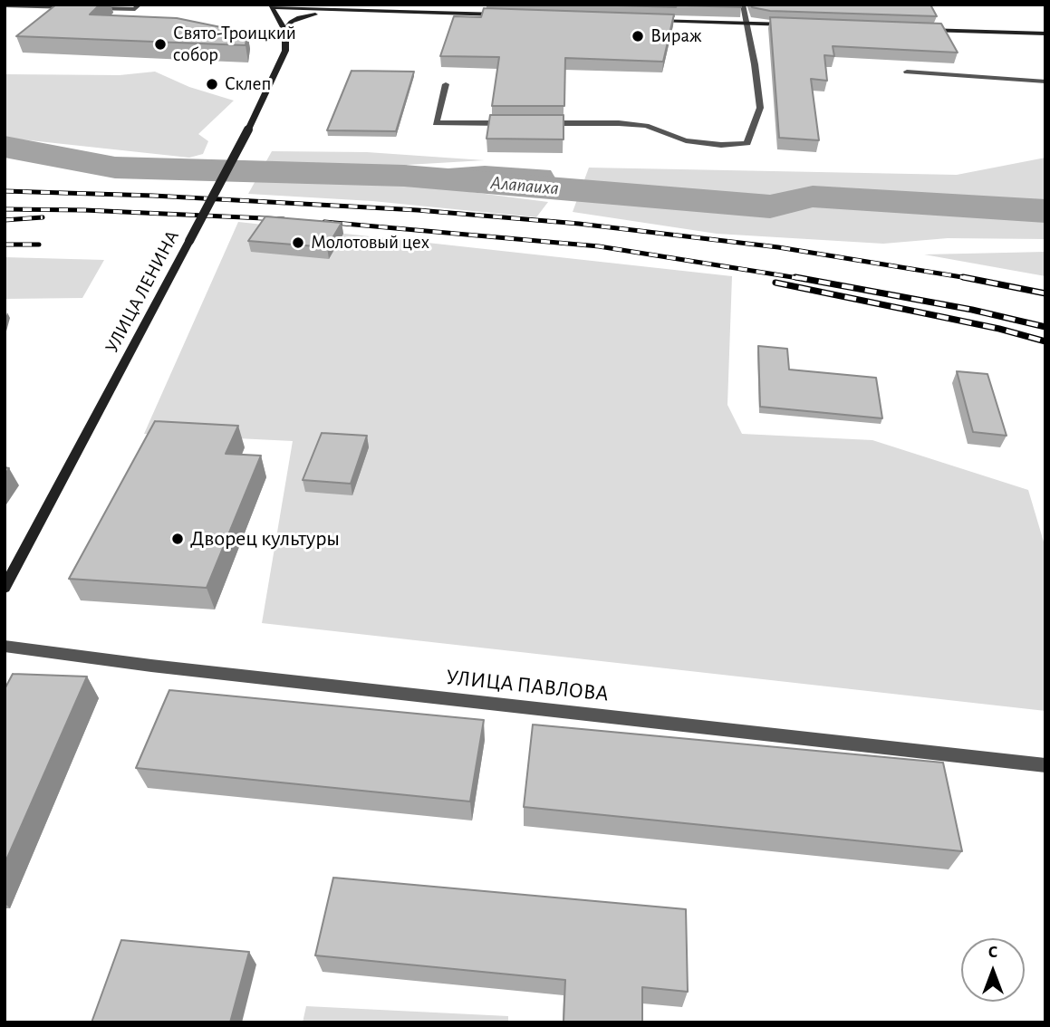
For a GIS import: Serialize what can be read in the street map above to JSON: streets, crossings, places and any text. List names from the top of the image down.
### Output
{
  "streets": {
    "main road": ["УЛИЦА ЛЕНИНА"],
    "street": ["УЛИЦА ПАВЛОВА"]
  },
  "water": ["Алапаиха"],
  "places": [
    "Вираж",
    "Свято-Троицкий собор",
    "Склеп",
    "Молотовый цех",
    "Дворец культуры"
  ],
  "north": "top"
}
